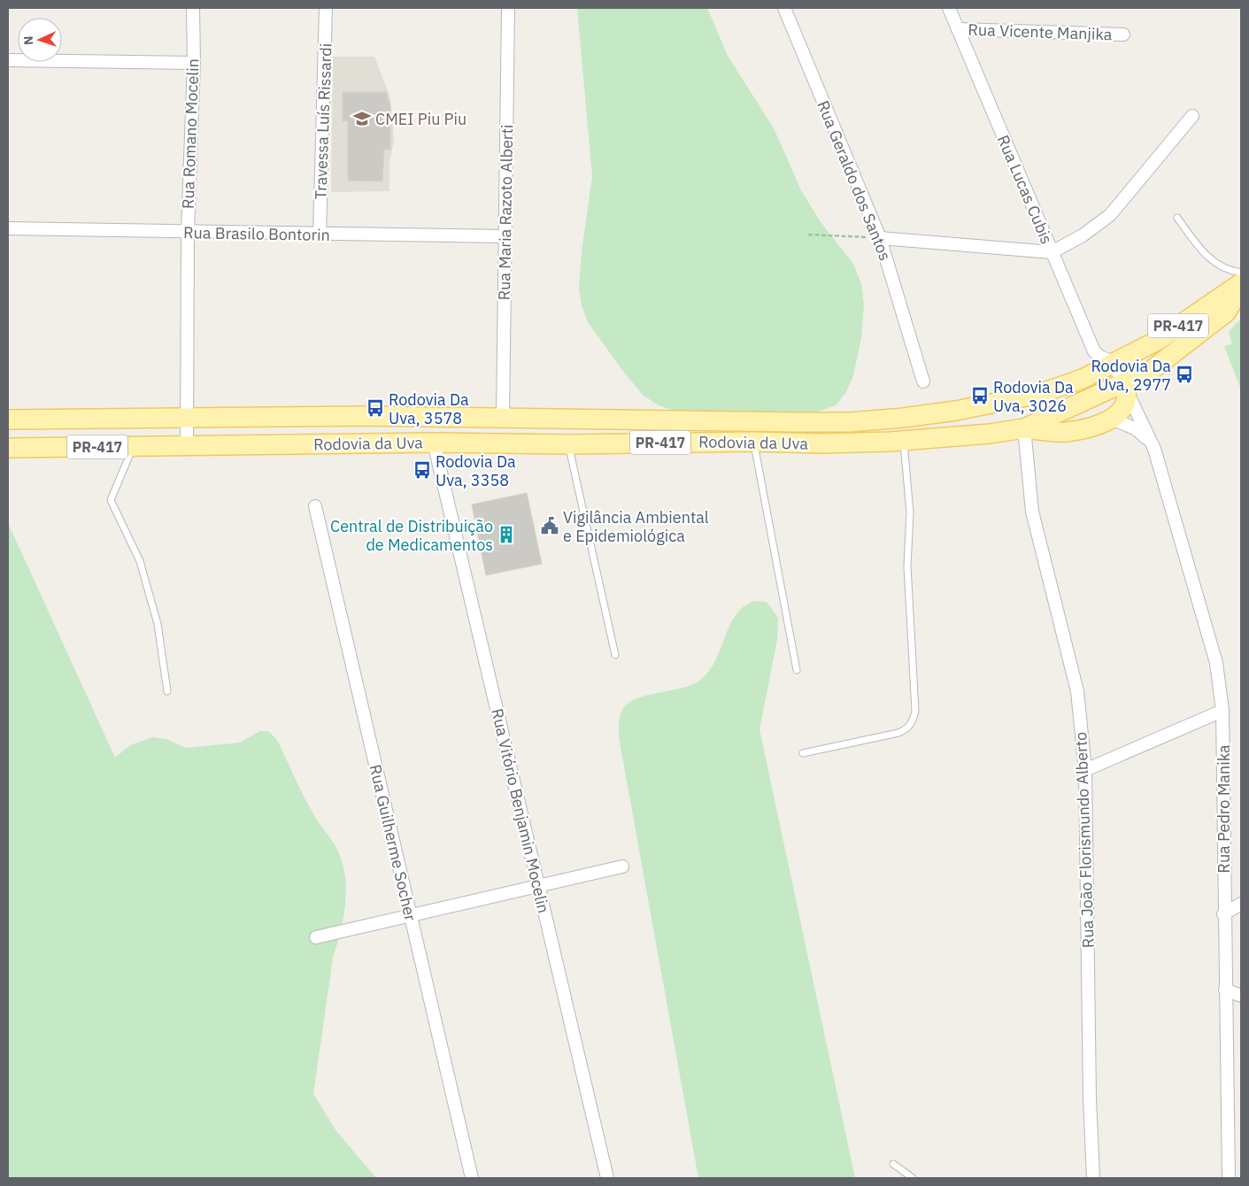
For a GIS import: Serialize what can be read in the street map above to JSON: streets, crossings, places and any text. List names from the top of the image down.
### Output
{
  "streets": {
    "main road": ["PR-417", "Rodovia da Uva"],
    "street": [
      "Rua Vicente Manjika",
      "Travessa Luís Rissardi",
      "Rua Romano Mocelin",
      "Rua Geraldo dos Santos",
      "Rua Lucas Cubis",
      "Rua Maria Razoto Alberti",
      "Rua Brasilo Bontorin",
      "Rua Pedro Manika",
      "Rua Vitório Benjamin Mocelin",
      "Rua João Florismundo Alberto",
      "Rua Guilherme Socher"
    ]
  },
  "crossings": [
    ["Rua Vicente Manjika", "Rua Lucas Cubis"],
    ["Travessa Luís Rissardi", "Rua Brasilo Bontorin"],
    ["Rua Romano Mocelin", "Rua Brasilo Bontorin"],
    ["Rua Romano Mocelin", "Rodovia da Uva"],
    ["Rua Lucas Cubis", "Rodovia da Uva"],
    ["Rua Lucas Cubis", "Rua Pedro Manika"],
    ["Rua Maria Razoto Alberti", "Rua Brasilo Bontorin"],
    ["Rua Maria Razoto Alberti", "Rodovia da Uva"],
    ["Rodovia da Uva", "Rua Pedro Manika"],
    ["Rodovia da Uva", "Rua Vitório Benjamin Mocelin"],
    ["Rodovia da Uva", "Rua João Florismundo Alberto"]
  ],
  "places": {
    "school or university": ["CMEI Piu Piu"],
    "bus stop": [
      "Rodovia Da Uva, 2977",
      "Rodovia Da Uva, 3026",
      "Rodovia Da Uva, 3578",
      "Rodovia Da Uva, 3358"
    ],
    "public building": ["Vigilância Ambiental e Epidemiológica"],
    "building": ["Central de Distribuição de Medicamentos"]
  },
  "north": "left"
}
